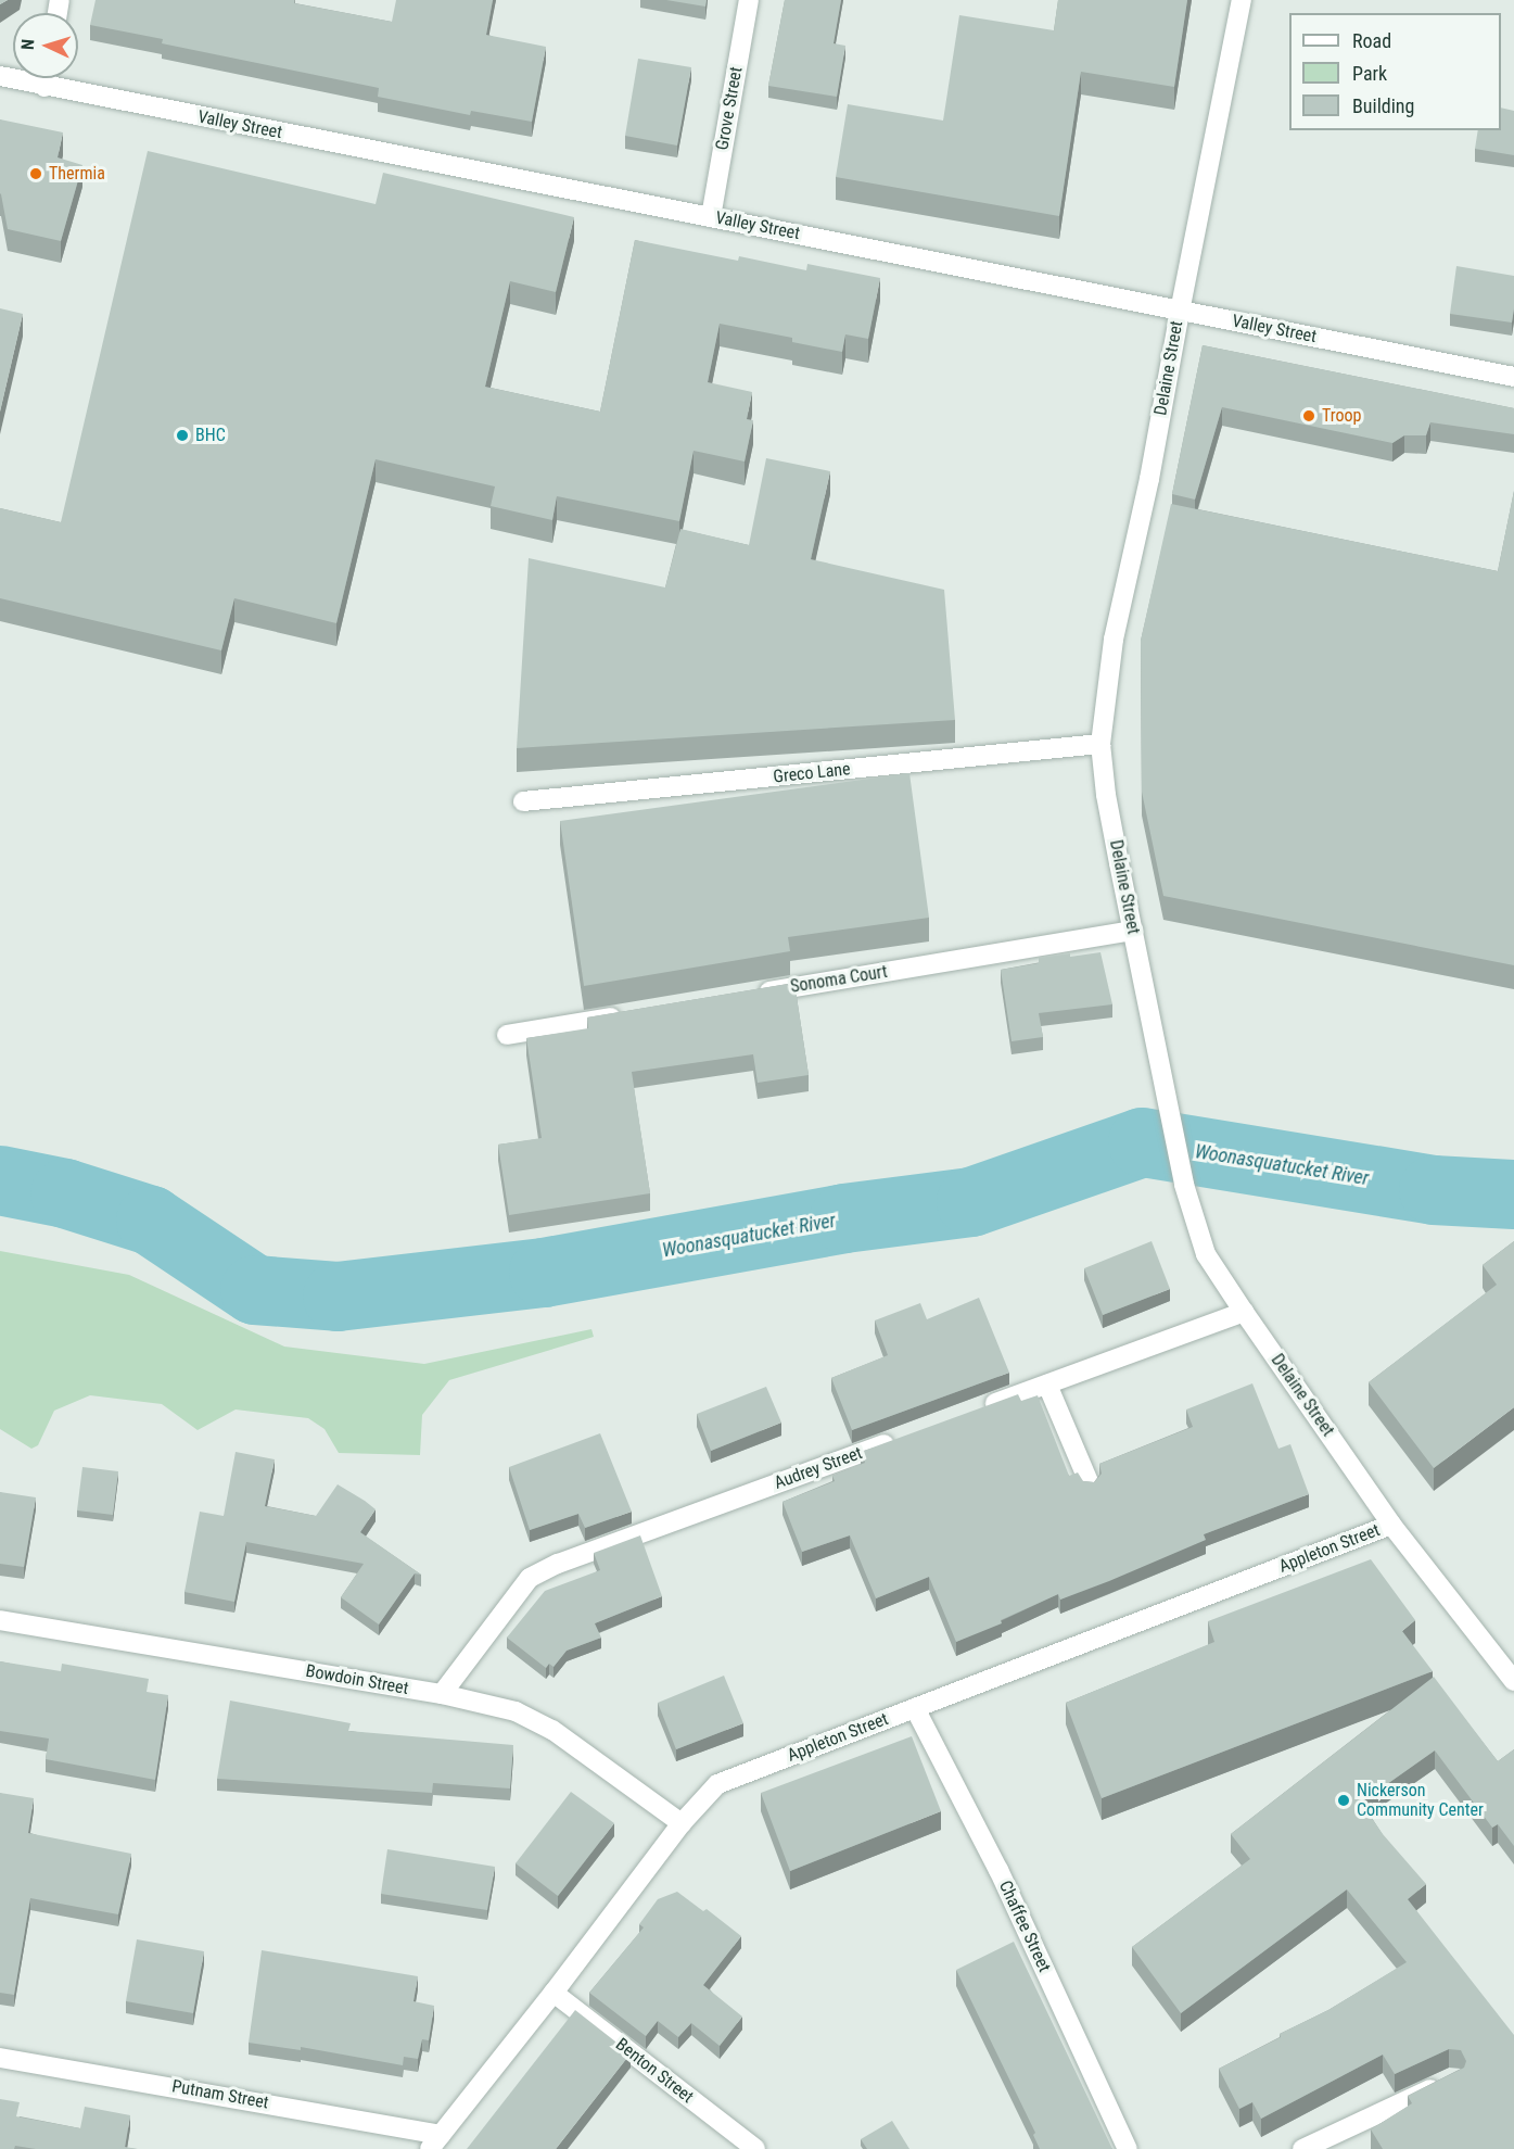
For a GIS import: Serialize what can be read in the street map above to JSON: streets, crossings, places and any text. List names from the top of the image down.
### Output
{
  "streets": {
    "street": [
      "Grove Street",
      "Valley Street",
      "Delaine Street",
      "Greco Lane",
      "Sonoma Court",
      "Audrey Street",
      "Appleton Street",
      "Bowdoin Street",
      "Chaffee Street",
      "Benton Street",
      "Putnam Street"
    ]
  },
  "crossings": [
    ["Grove Street", "Valley Street"],
    ["Valley Street", "Delaine Street"],
    ["Delaine Street", "Greco Lane"],
    ["Delaine Street", "Sonoma Court"],
    ["Delaine Street", "Appleton Street"],
    ["Audrey Street", "Bowdoin Street"],
    ["Appleton Street", "Bowdoin Street"],
    ["Appleton Street", "Chaffee Street"],
    ["Appleton Street", "Benton Street"],
    ["Appleton Street", "Putnam Street"]
  ],
  "water": ["Woonasquatucket River"],
  "places": [
    "Thermia",
    "Troop",
    "BHC",
    "Nickerson Community Center"
  ],
  "legend": ["Road", "Park", "Building"],
  "north": "left"
}
